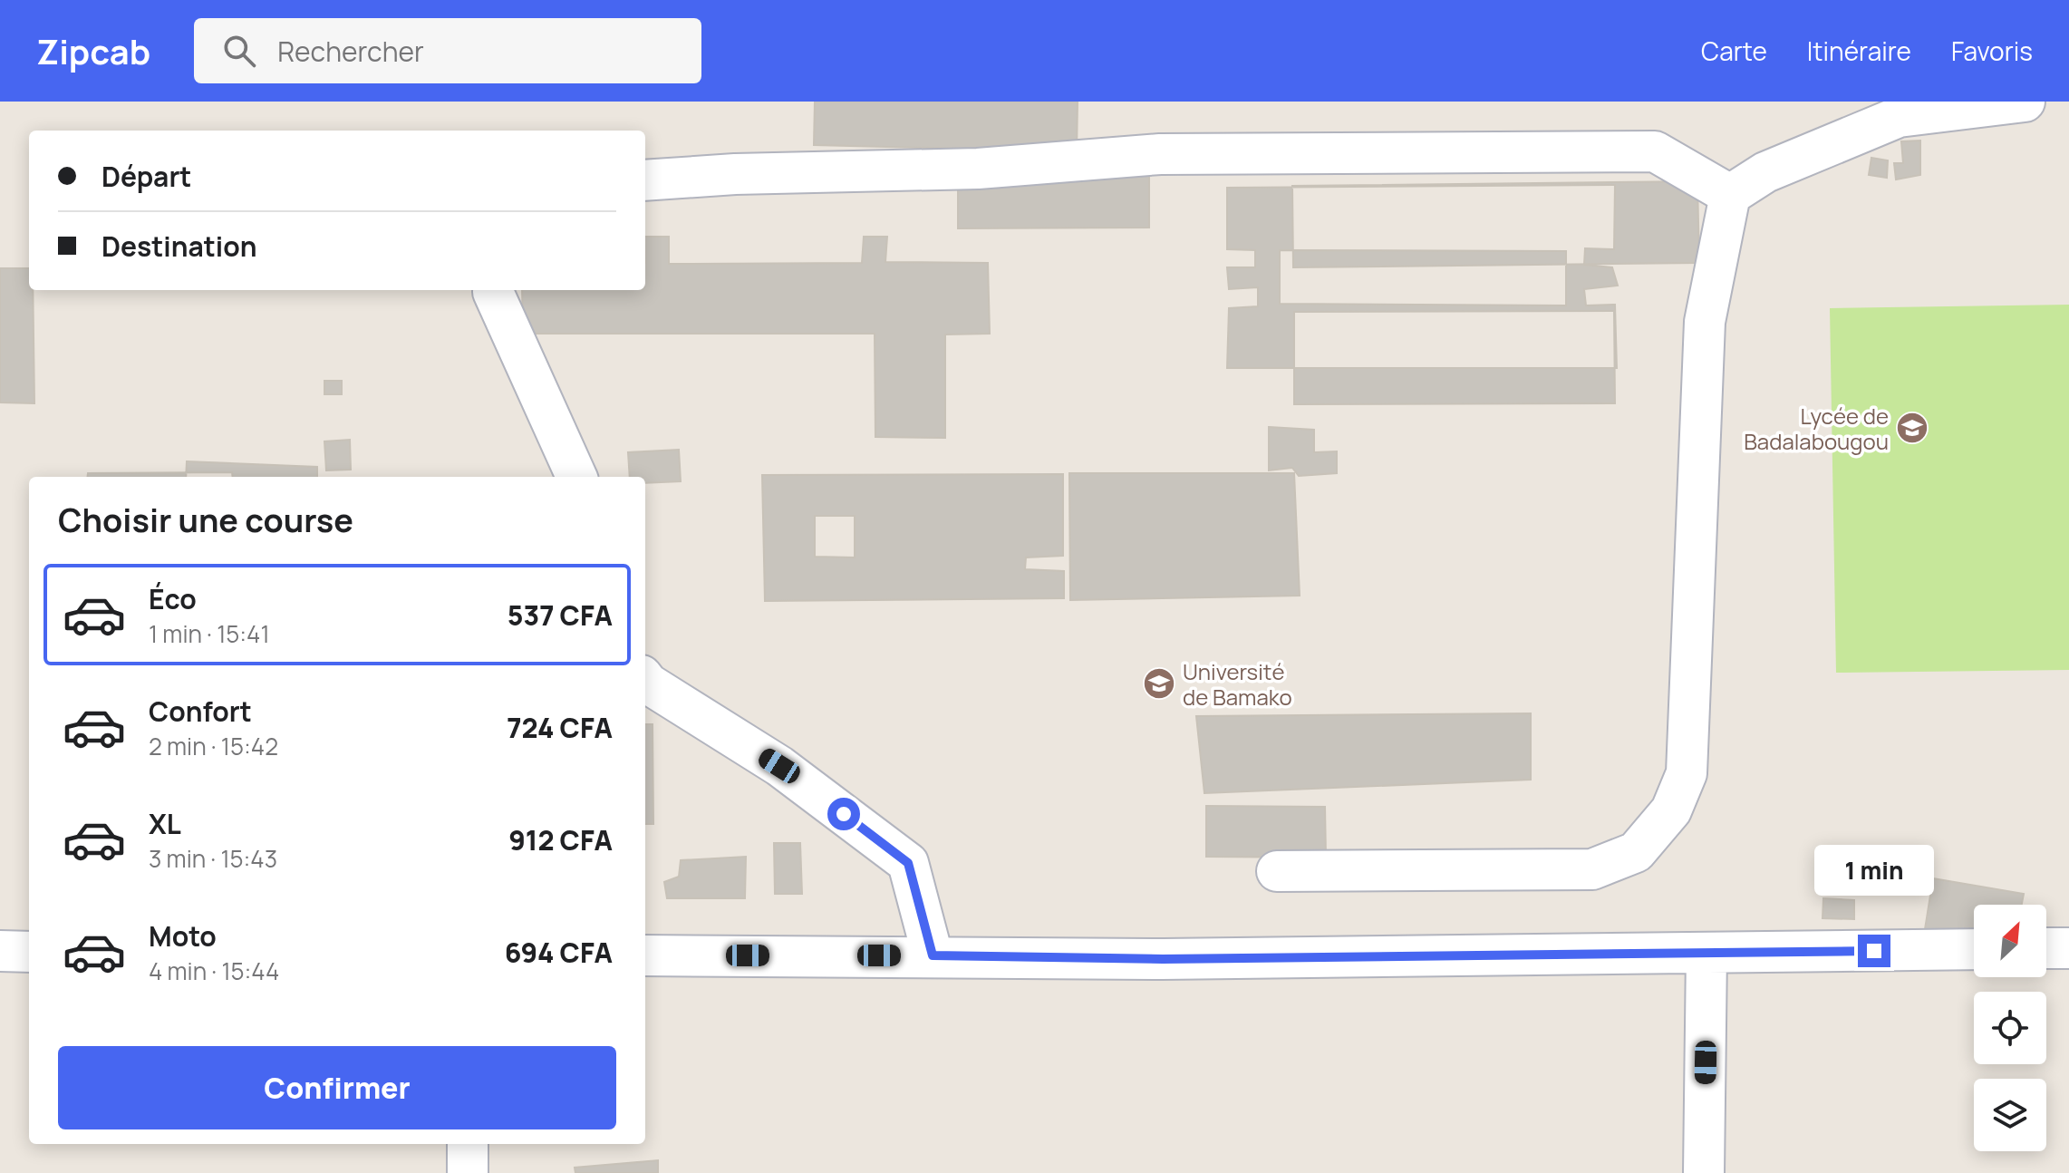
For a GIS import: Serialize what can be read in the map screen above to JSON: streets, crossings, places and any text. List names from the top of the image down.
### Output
{
  "places": {
    "school or university": ["Lycée de Badalabougou", "Université de Bamako"]
  },
  "north": "top right",
  "page": {
    "header": "Zipcab",
    "search": "Rechercher",
    "nav": ["Carte", "Itinéraire", "Favoris"],
    "banner": ["Départ", "Destination"],
    "heading": "Choisir une course",
    "list": [
      {
        "name": "Éco",
        "note": "1 min · 15:41",
        "value": "537 CFA"
      },
      {
        "name": "Confort",
        "note": "2 min · 15:42",
        "value": "724 CFA"
      },
      {
        "name": "XL",
        "note": "3 min · 15:43",
        "value": "912 CFA"
      },
      {
        "name": "Moto",
        "note": "4 min · 15:44",
        "value": "694 CFA"
      }
    ],
    "bubble": "1 min",
    "buttons": "Confirmer"
  }
}
